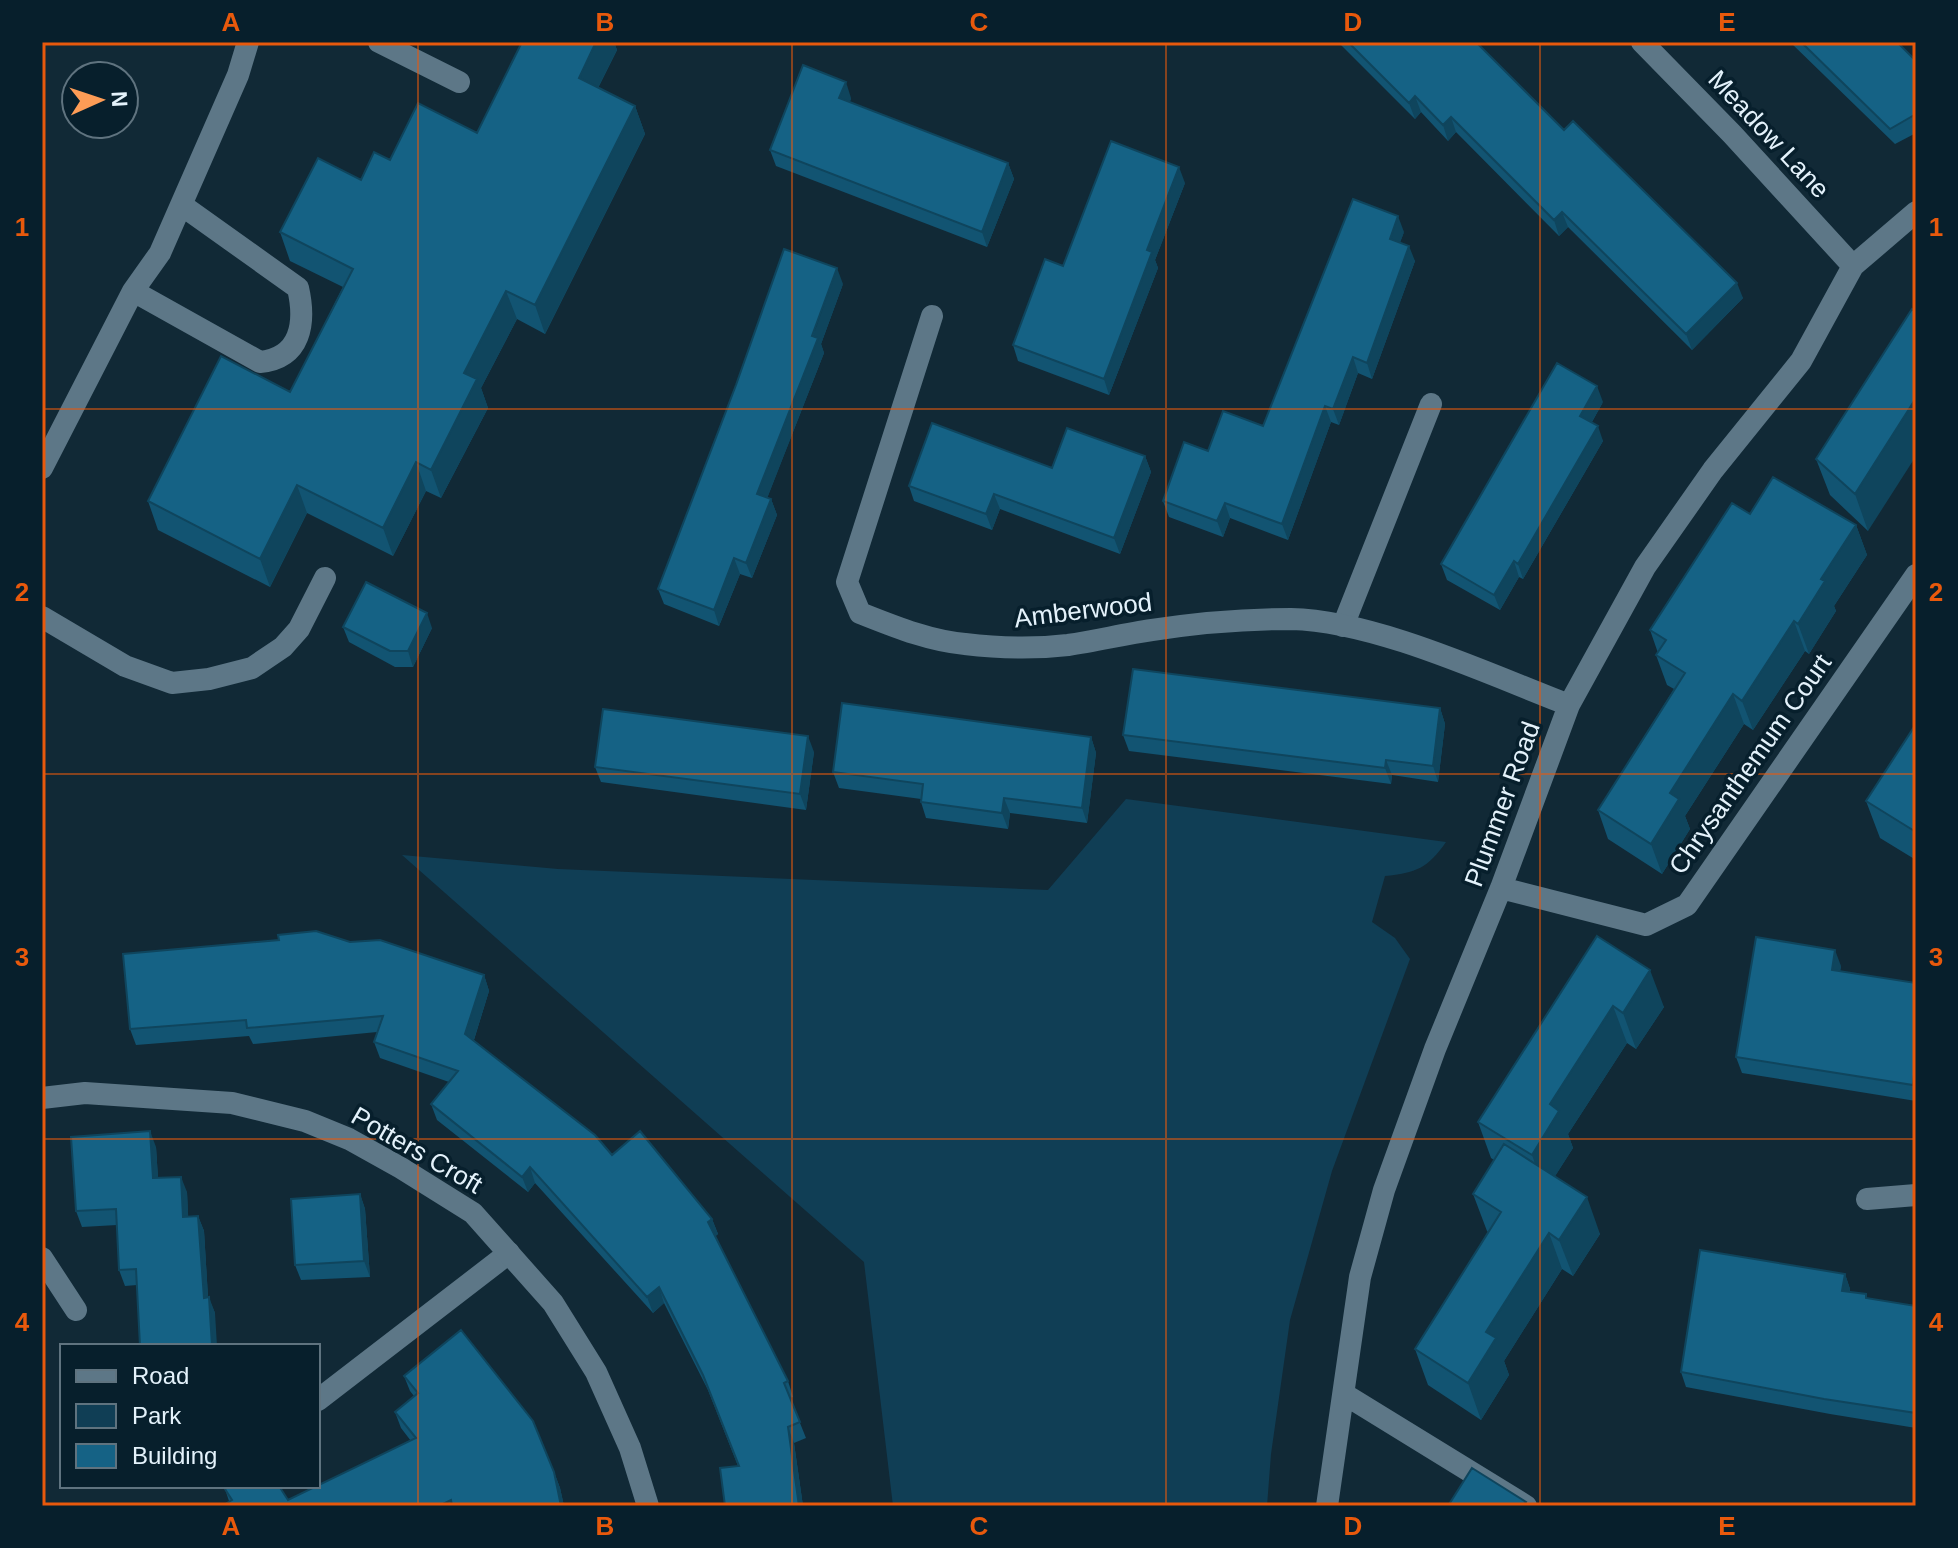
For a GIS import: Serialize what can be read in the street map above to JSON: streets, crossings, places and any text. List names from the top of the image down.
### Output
{
  "streets": {
    "street": [
      "Meadow Lane",
      "Amberwood",
      "Chrysanthemum Court",
      "Plummer Road",
      "Potters Croft"
    ]
  },
  "crossings": [
    ["Meadow Lane", "Plummer Road"],
    ["Amberwood", "Plummer Road"],
    ["Chrysanthemum Court", "Plummer Road"]
  ],
  "legend": ["Road", "Park", "Building"],
  "north": "right",
  "grid": {
    "columns": [
      "A",
      "B",
      "C",
      "D",
      "E"
    ],
    "rows": [
      "1",
      "2",
      "3",
      "4"
    ]
  }
}
